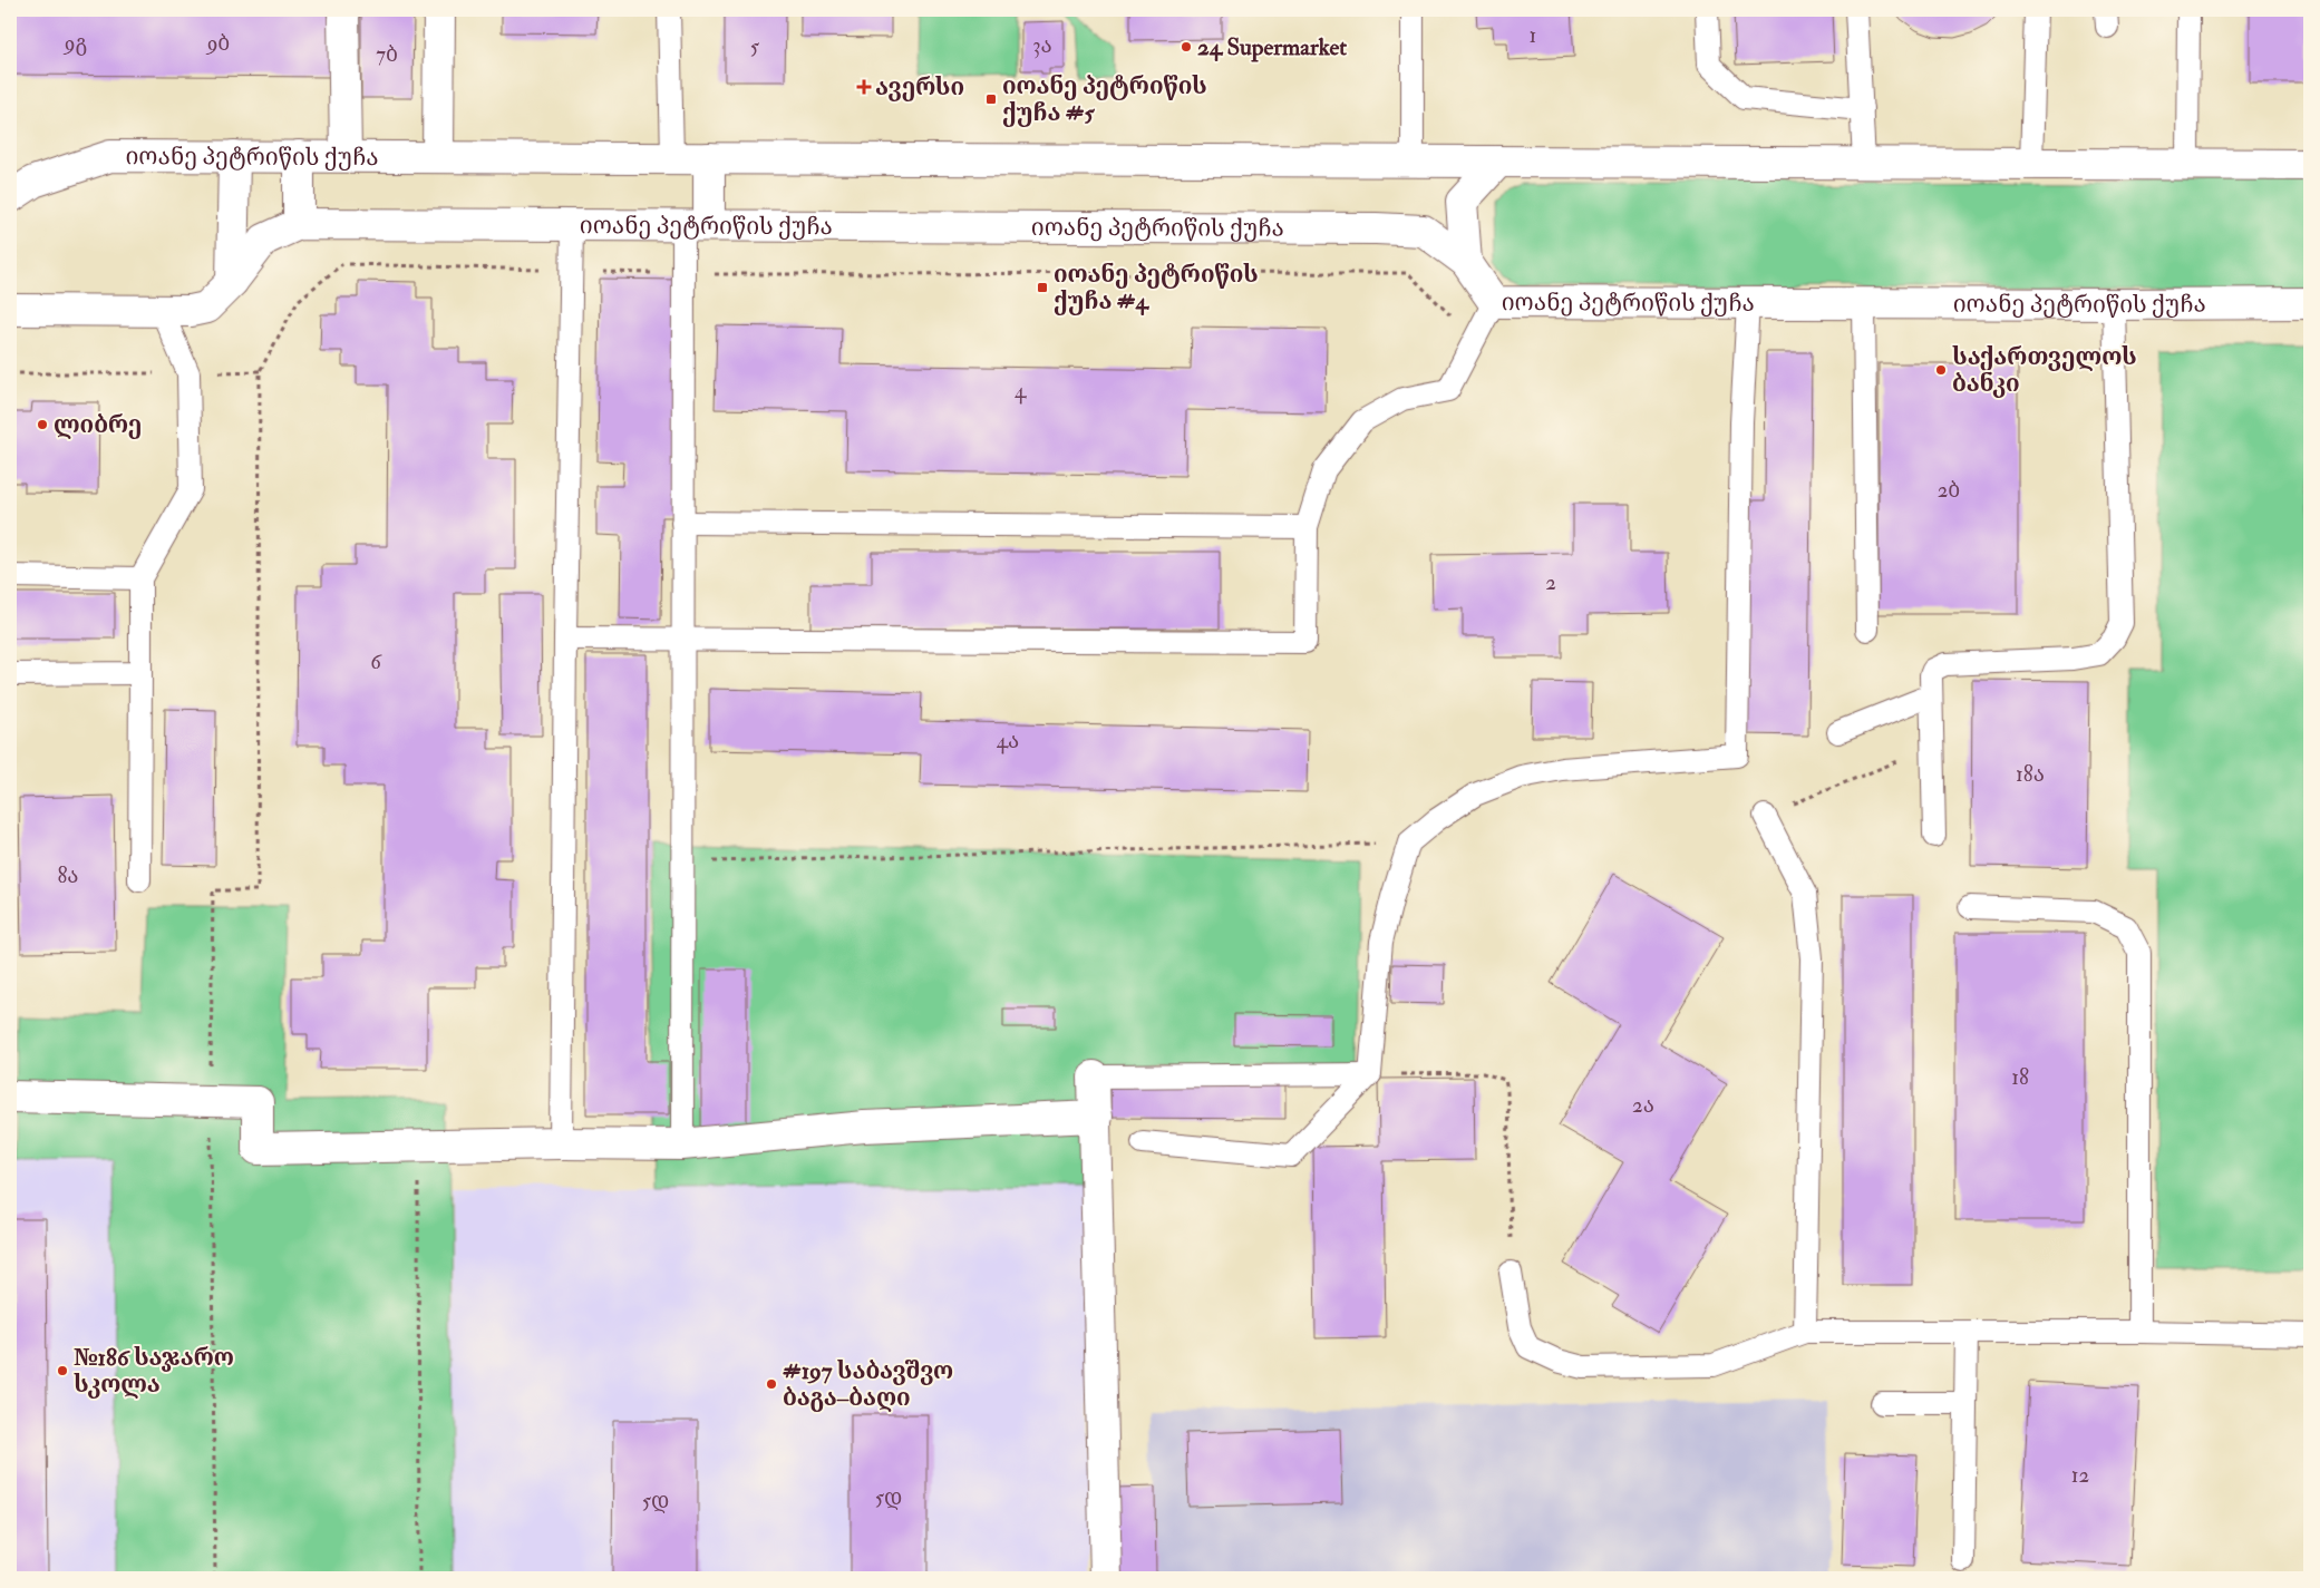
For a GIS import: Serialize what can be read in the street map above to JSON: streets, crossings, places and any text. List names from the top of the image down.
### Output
{
  "streets": {
    "street": ["იოანე პეტრიწის ქუჩა"]
  },
  "places": {
    "other": [
      "24 Supermarket",
      "საქართველოს ბანკი",
      "ლიბრე",
      "№186 საჯარო სკოლა",
      "#197 საბავშვო ბაგა–ბაღი"
    ],
    "health": ["ავერსი"],
    "transit": ["იოანე პეტრიწის ქუჩა #5", "იოანე პეტრიწის ქუჩა #4"]
  },
  "house_numbers": [
    "1",
    "9გ",
    "9ბ",
    "3ა",
    "5",
    "7ბ",
    "4",
    "2ბ",
    "2",
    "6",
    "4ა",
    "18ა",
    "8ა",
    "18",
    "2ა",
    "12",
    "5დ",
    "5დ"
  ]
}
